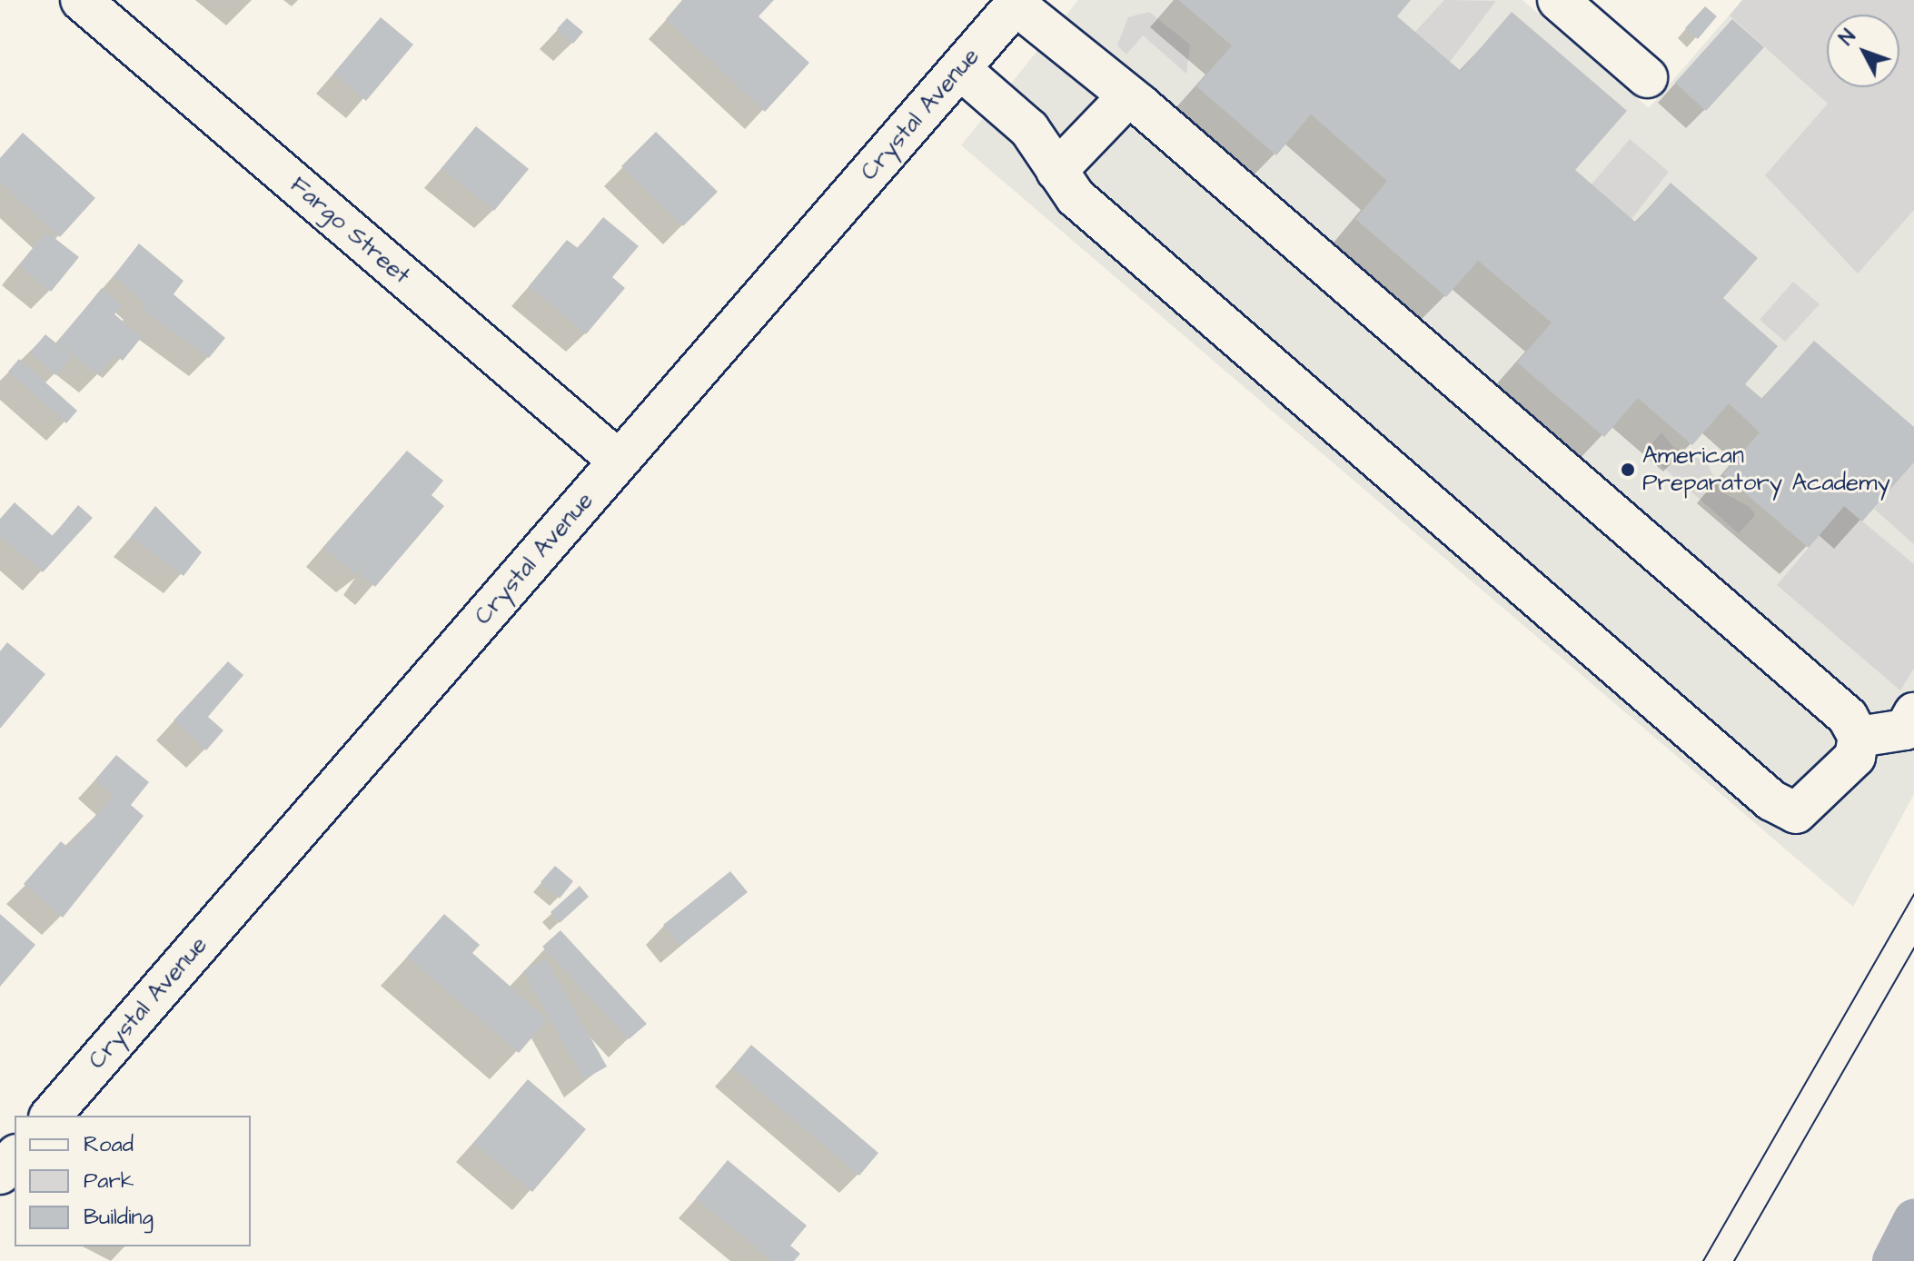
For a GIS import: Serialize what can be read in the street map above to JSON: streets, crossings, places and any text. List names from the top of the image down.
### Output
{
  "streets": {
    "street": ["Crystal Avenue", "Fargo Street"]
  },
  "crossings": [
    ["Crystal Avenue", "Fargo Street"]
  ],
  "places": ["American Preparatory Academy"],
  "legend": ["Road", "Park", "Building"],
  "north": "top left"
}
